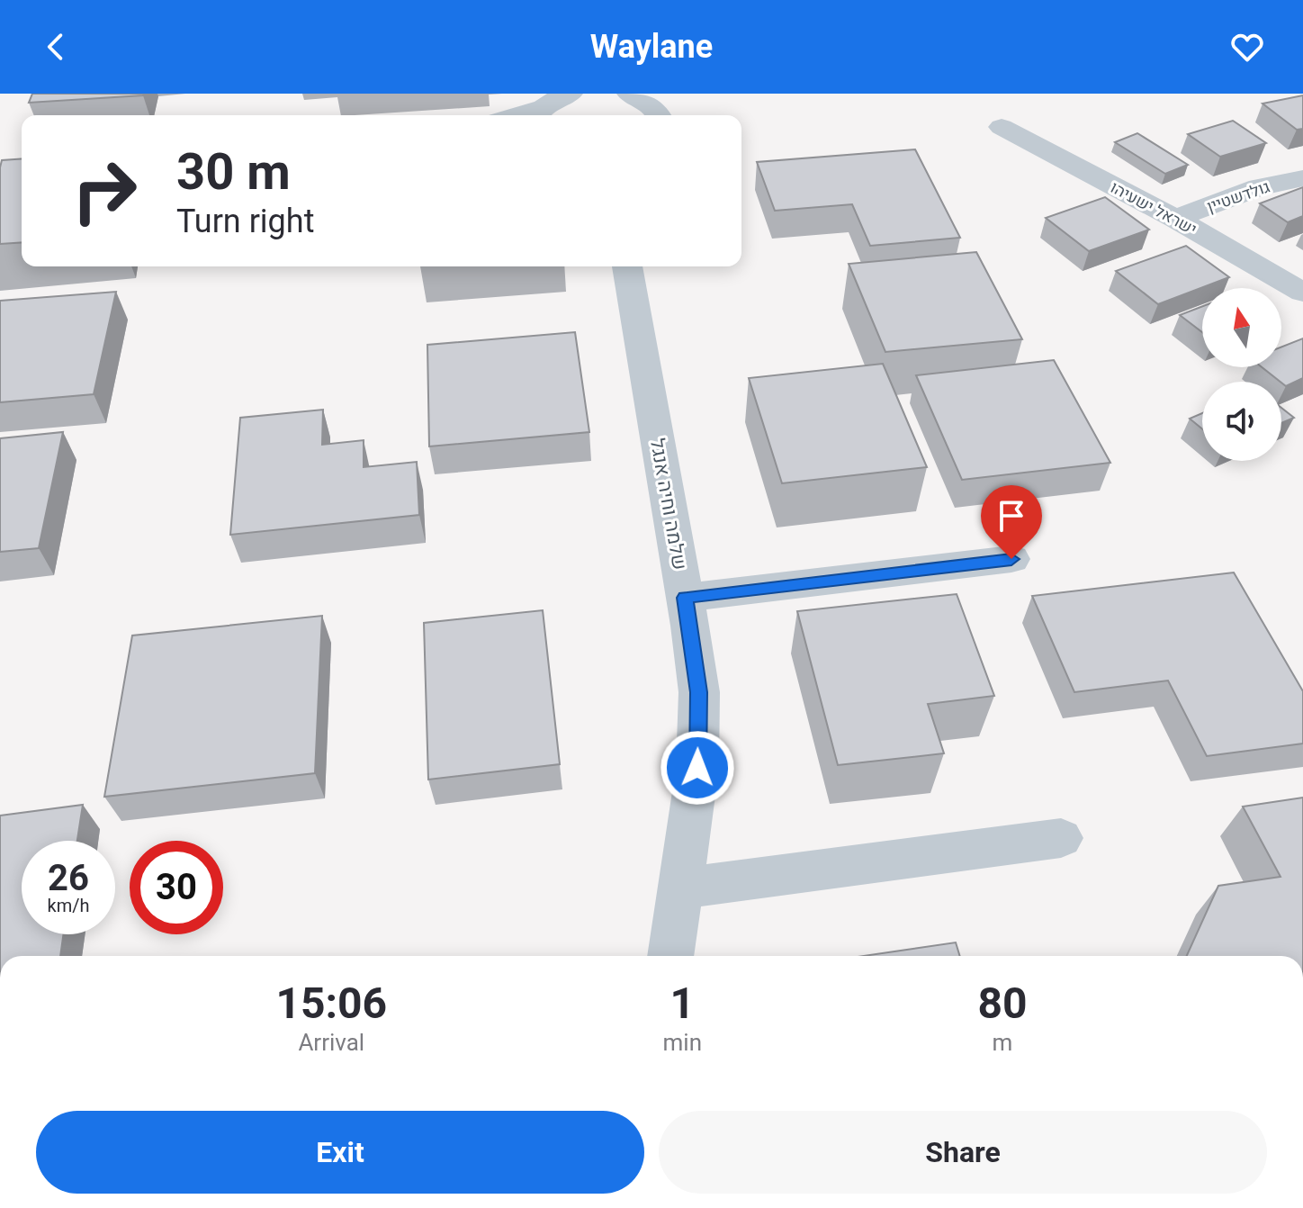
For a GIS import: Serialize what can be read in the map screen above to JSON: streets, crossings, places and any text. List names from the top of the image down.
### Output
{
  "streets": {
    "street": ["גולדשטיין", "ישראל ישעיהו", "שלמה וחיה אנגל"]
  },
  "crossings": [
    ["גולדשטיין", "ישראל ישעיהו"]
  ],
  "north": "top",
  "page": {
    "header": "Waylane",
    "turn": ["30 m", "Turn right"],
    "speed": "26 km/h",
    "limit": "30",
    "eta": [
      "15:06",
      "Arrival",
      "1",
      "min",
      "80",
      "m"
    ],
    "buttons": ["Exit", "Share"]
  }
}
